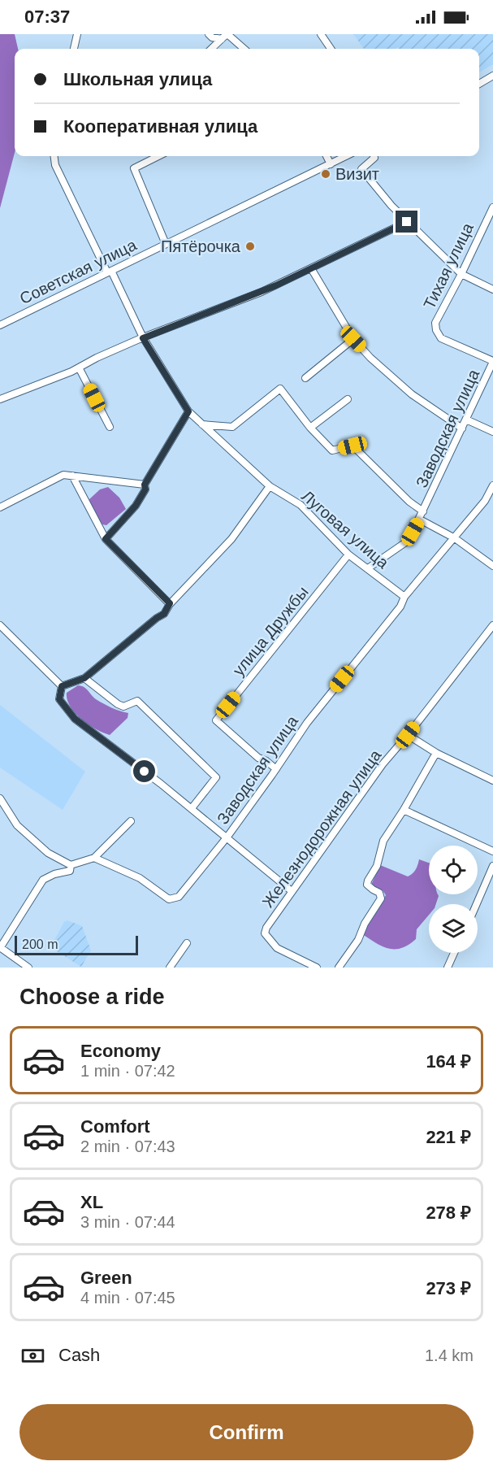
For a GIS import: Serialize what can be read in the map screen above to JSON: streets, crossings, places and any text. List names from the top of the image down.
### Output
{
  "streets": {
    "street": [
      "Тихая улица",
      "Советская улица",
      "Заводская улица",
      "Луговая улица",
      "улица Дружбы",
      "Железнодорожная улица"
    ]
  },
  "crossings": [
    ["Тихая улица", "Заводская улица"],
    ["Советская улица", "Луговая улица"],
    ["Заводская улица", "Луговая улица"],
    ["Заводская улица", "улица Дружбы"],
    ["Луговая улица", "улица Дружбы"]
  ],
  "places": ["Визит", "Пятёрочка"],
  "scale_bar": "200 m",
  "page": {
    "status": "07:37",
    "banner": ["Школьная улица", "Кооперативная улица"],
    "scale": "200 m",
    "heading": "Choose a ride",
    "list": [
      {
        "name": "Economy",
        "note": "1 min · 07:42",
        "value": "164 ₽"
      },
      {
        "name": "Comfort",
        "note": "2 min · 07:43",
        "value": "221 ₽"
      },
      {
        "name": "XL",
        "note": "3 min · 07:44",
        "value": "278 ₽"
      },
      {
        "name": "Green",
        "note": "4 min · 07:45",
        "value": "273 ₽"
      }
    ],
    "pay": ["Cash", "1.4 km"],
    "buttons": "Confirm"
  }
}
